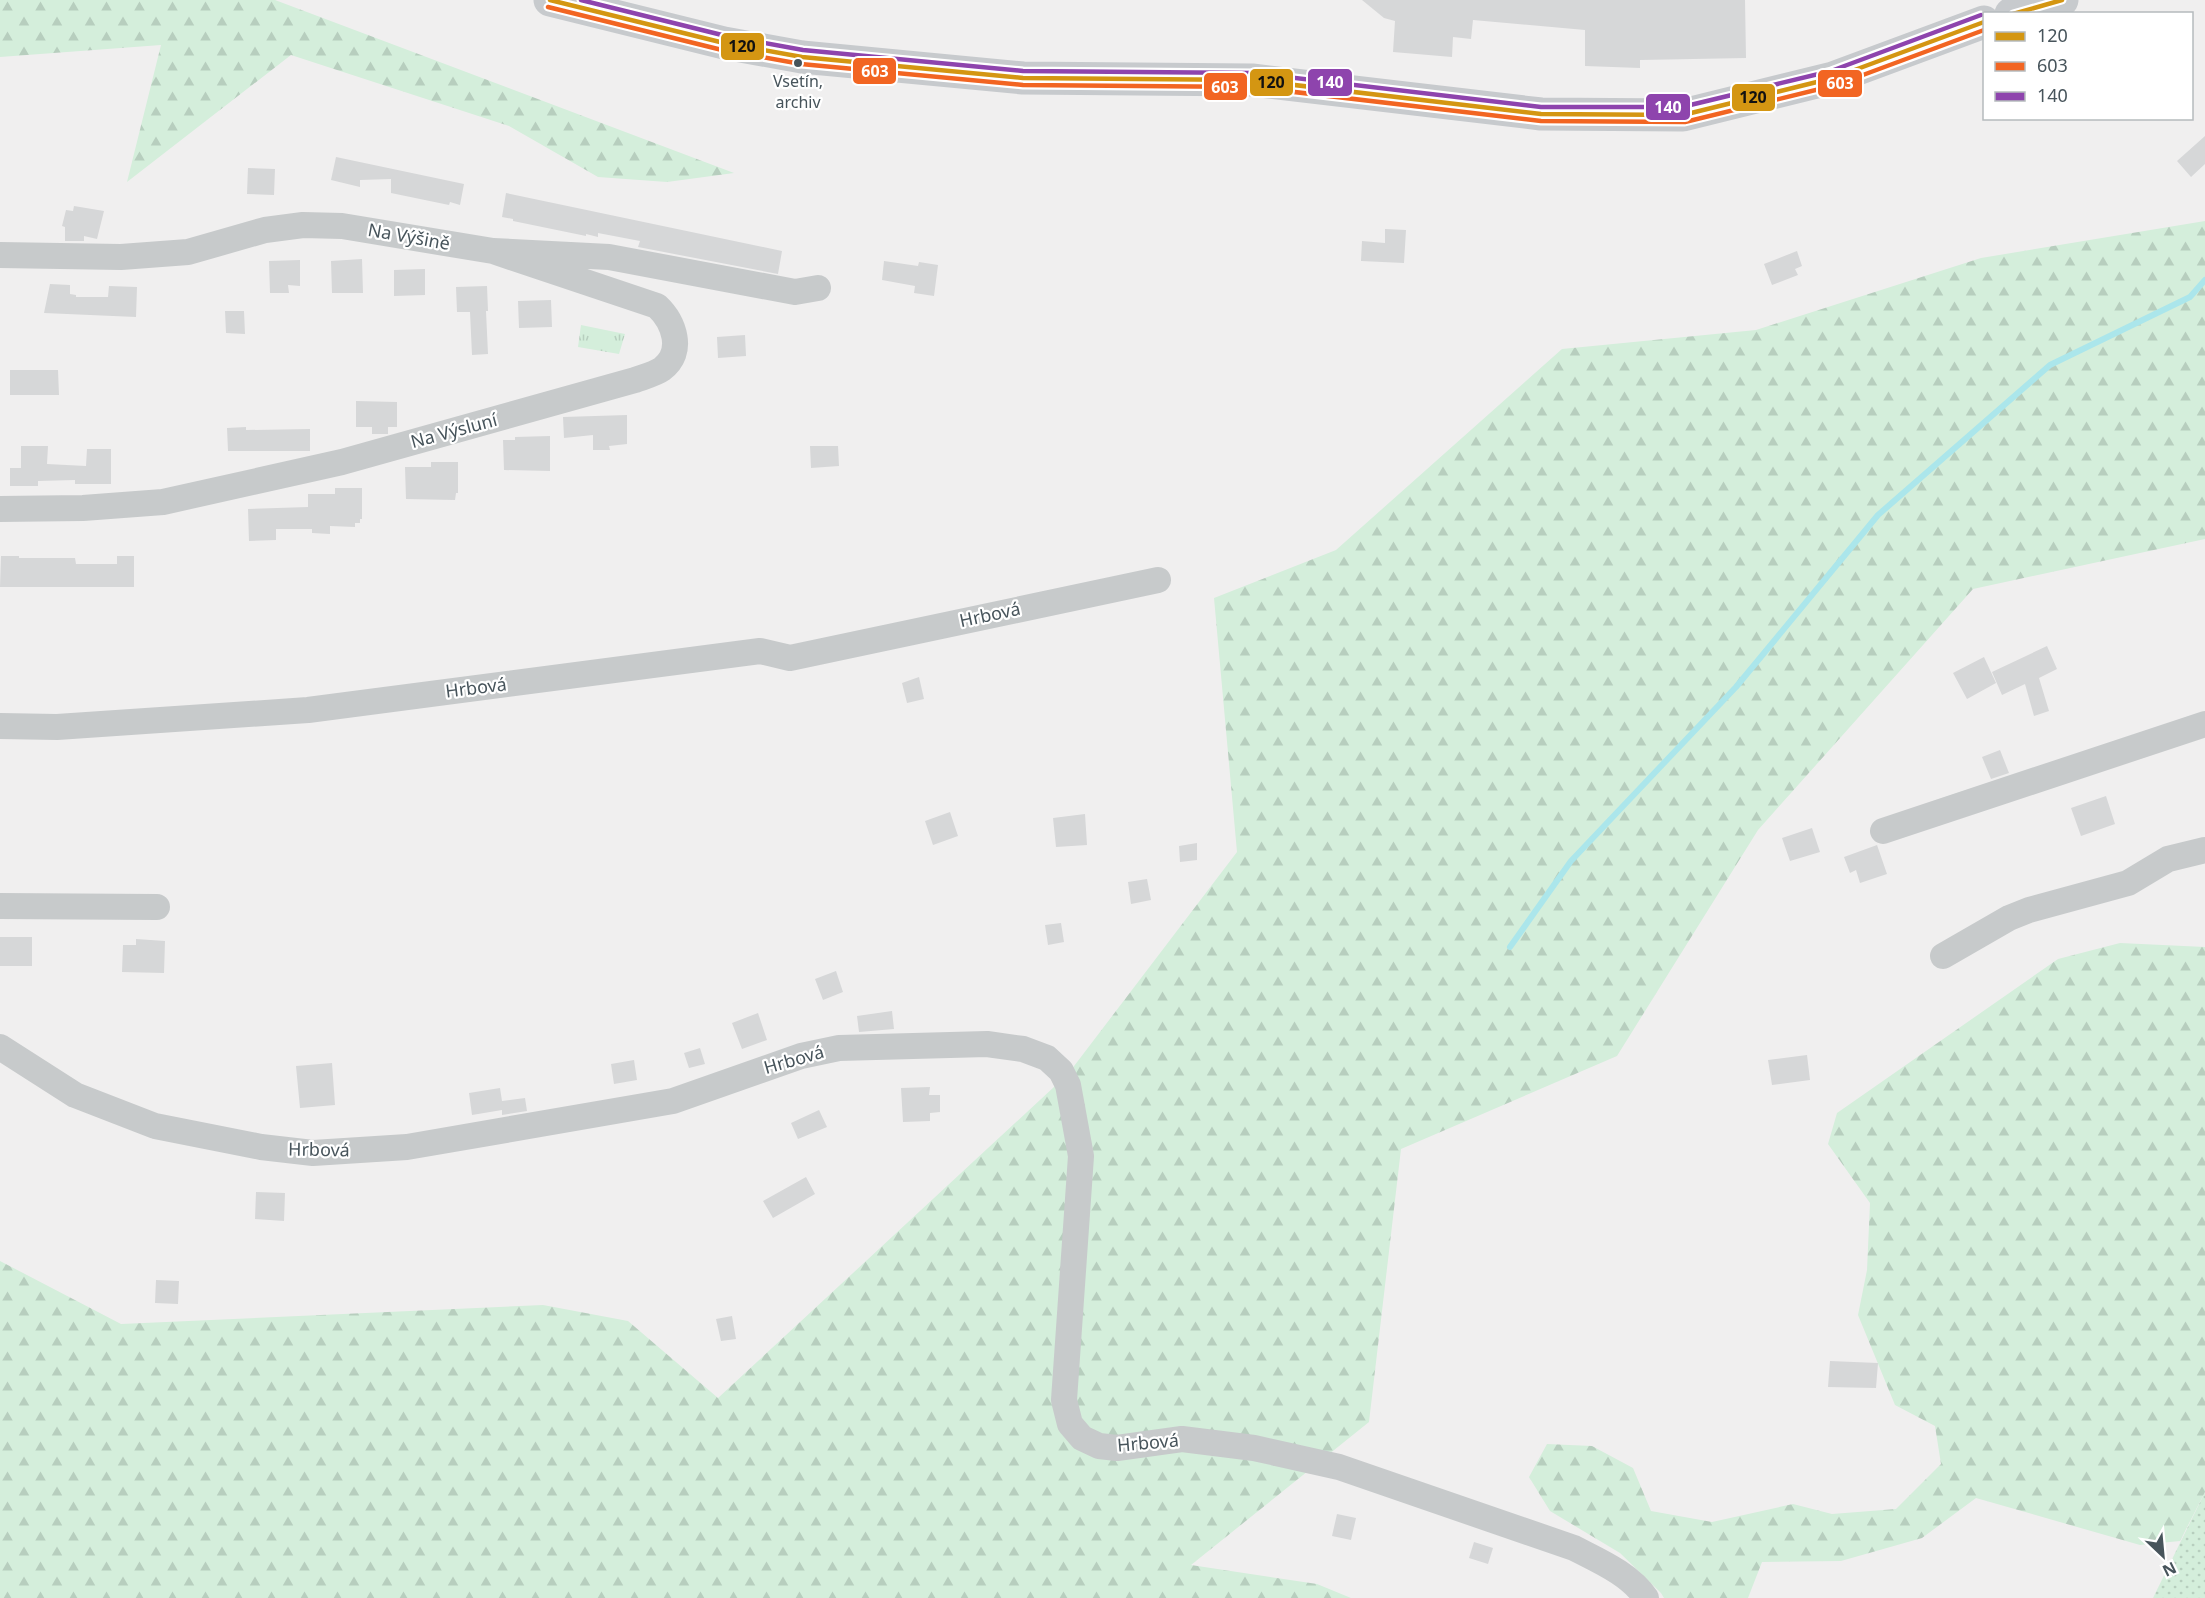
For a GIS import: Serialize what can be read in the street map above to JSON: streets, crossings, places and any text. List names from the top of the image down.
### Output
{
  "streets": {
    "street": ["Na Výšině", "Na Výsluní", "Hrbová"]
  },
  "crossings": [
    ["Na Výšině", "Na Výsluní"]
  ],
  "places": ["Vsetín, archiv"],
  "lines": ["transit line 120", "transit line 140", "transit line 603"],
  "legend": ["120", "603", "140"],
  "north": "bottom right"
}
